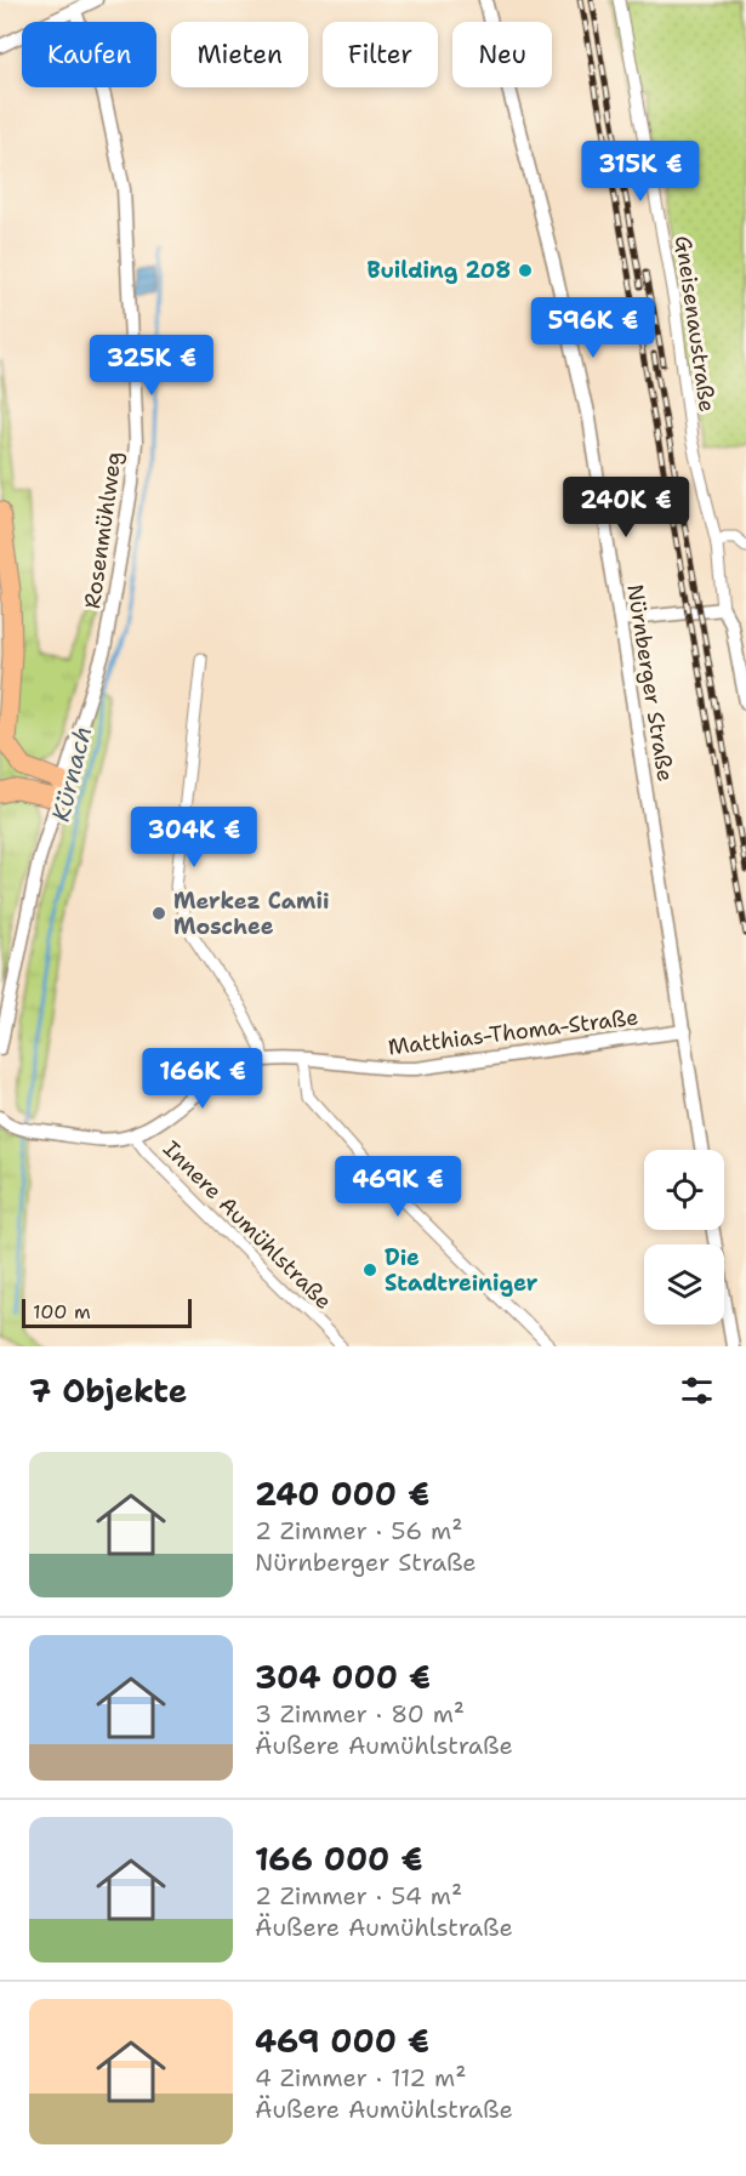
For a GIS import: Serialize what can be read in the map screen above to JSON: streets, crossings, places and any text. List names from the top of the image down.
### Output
{
  "streets": {
    "street": [
      "Gneisenaustraße",
      "Rosenmühlweg",
      "Nürnberger Straße",
      "Matthias-Thoma-Straße",
      "Innere Aumühlstraße"
    ]
  },
  "crossings": [
    ["Nürnberger Straße", "Matthias-Thoma-Straße"],
    ["Matthias-Thoma-Straße", "Innere Aumühlstraße"]
  ],
  "water": ["Kürnach"],
  "places": ["Building 208", "Merkez Camii Moschee", "Die Stadtreiniger"],
  "scale_bar": "100 m",
  "page": {
    "chip": [
      "Kaufen",
      "Mieten",
      "Filter",
      "Neu"
    ],
    "price": [
      "315K €",
      "596K €",
      "325K €",
      "240K €",
      "304K €",
      "166K €",
      "469K €"
    ],
    "scale": "100 m",
    "heading": "7 Objekte",
    "list": [
      {
        "name": "240 000 €",
        "note": "2 Zimmer · 56 m² · Nürnberger Straße"
      },
      {
        "name": "304 000 €",
        "note": "3 Zimmer · 80 m² · Äußere Aumühlstraße"
      },
      {
        "name": "166 000 €",
        "note": "2 Zimmer · 54 m² · Äußere Aumühlstraße"
      },
      {
        "name": "469 000 €",
        "note": "4 Zimmer · 112 m² · Äußere Aumühlstraße"
      }
    ]
  }
}
